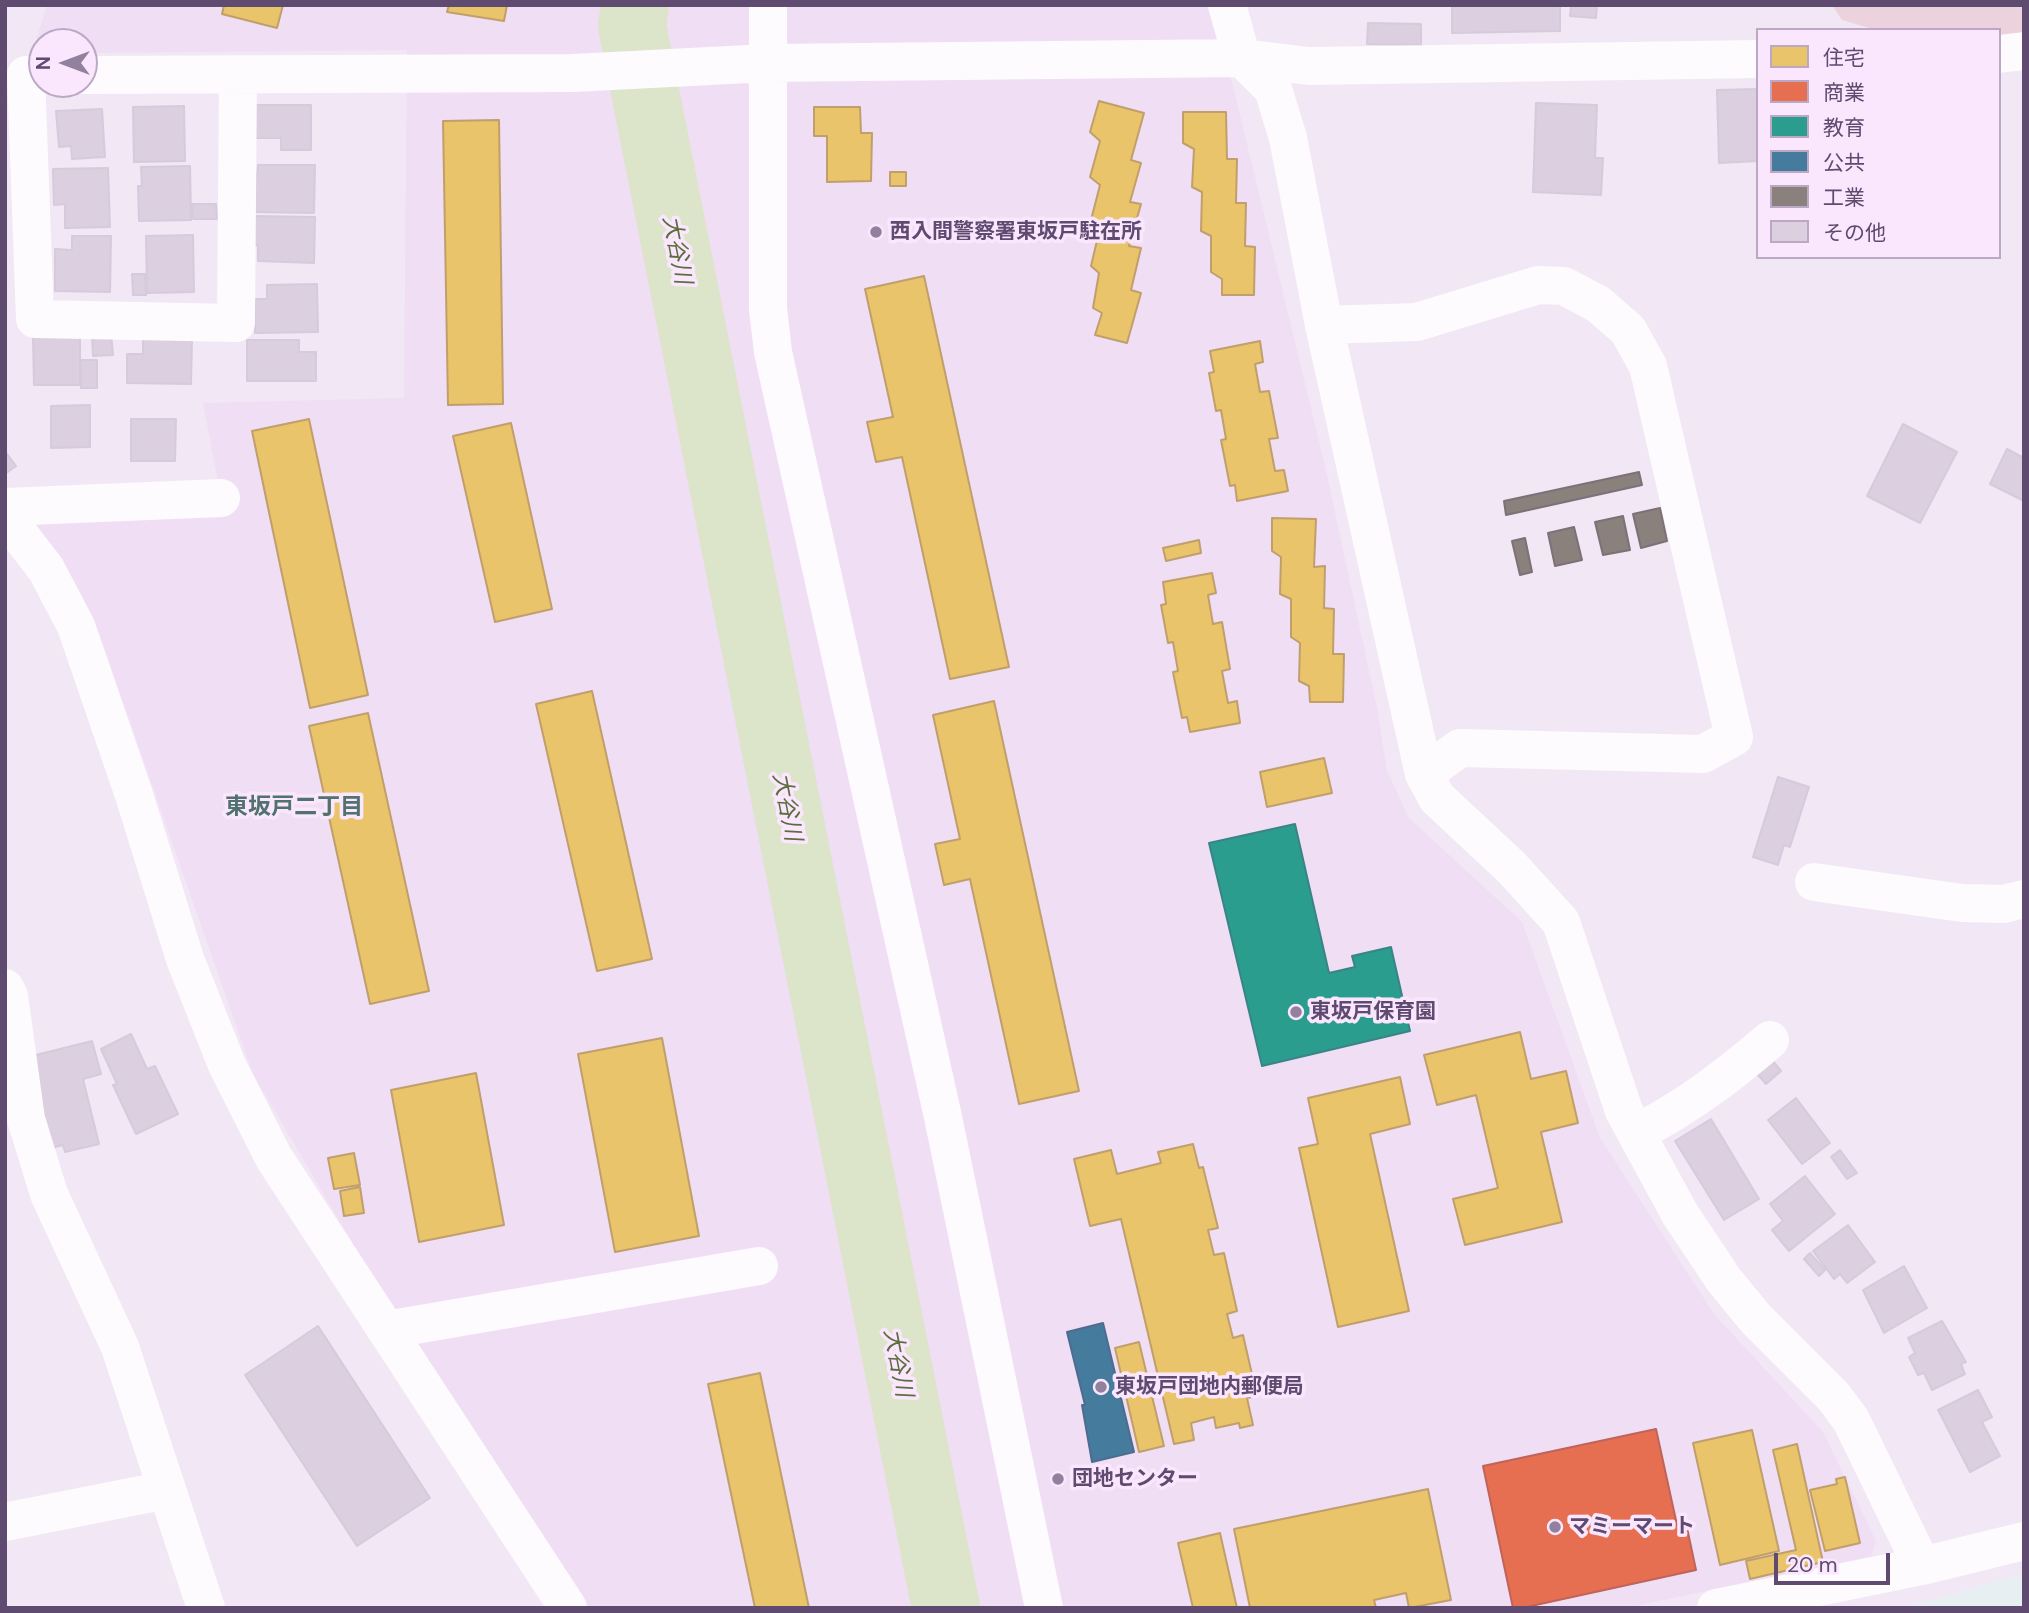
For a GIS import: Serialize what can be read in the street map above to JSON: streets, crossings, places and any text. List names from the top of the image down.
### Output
{
  "districts": ["東坂戸二丁目"],
  "water": ["大谷川"],
  "places": [
    "西入間警察署東坂戸駐在所",
    "東坂戸保育園",
    "東坂戸団地内郵便局",
    "団地センター",
    "マミーマート"
  ],
  "legend": [
    "住宅",
    "商業",
    "教育",
    "公共",
    "工業",
    "その他"
  ],
  "scale_bar": "20 m",
  "north": "left"
}
